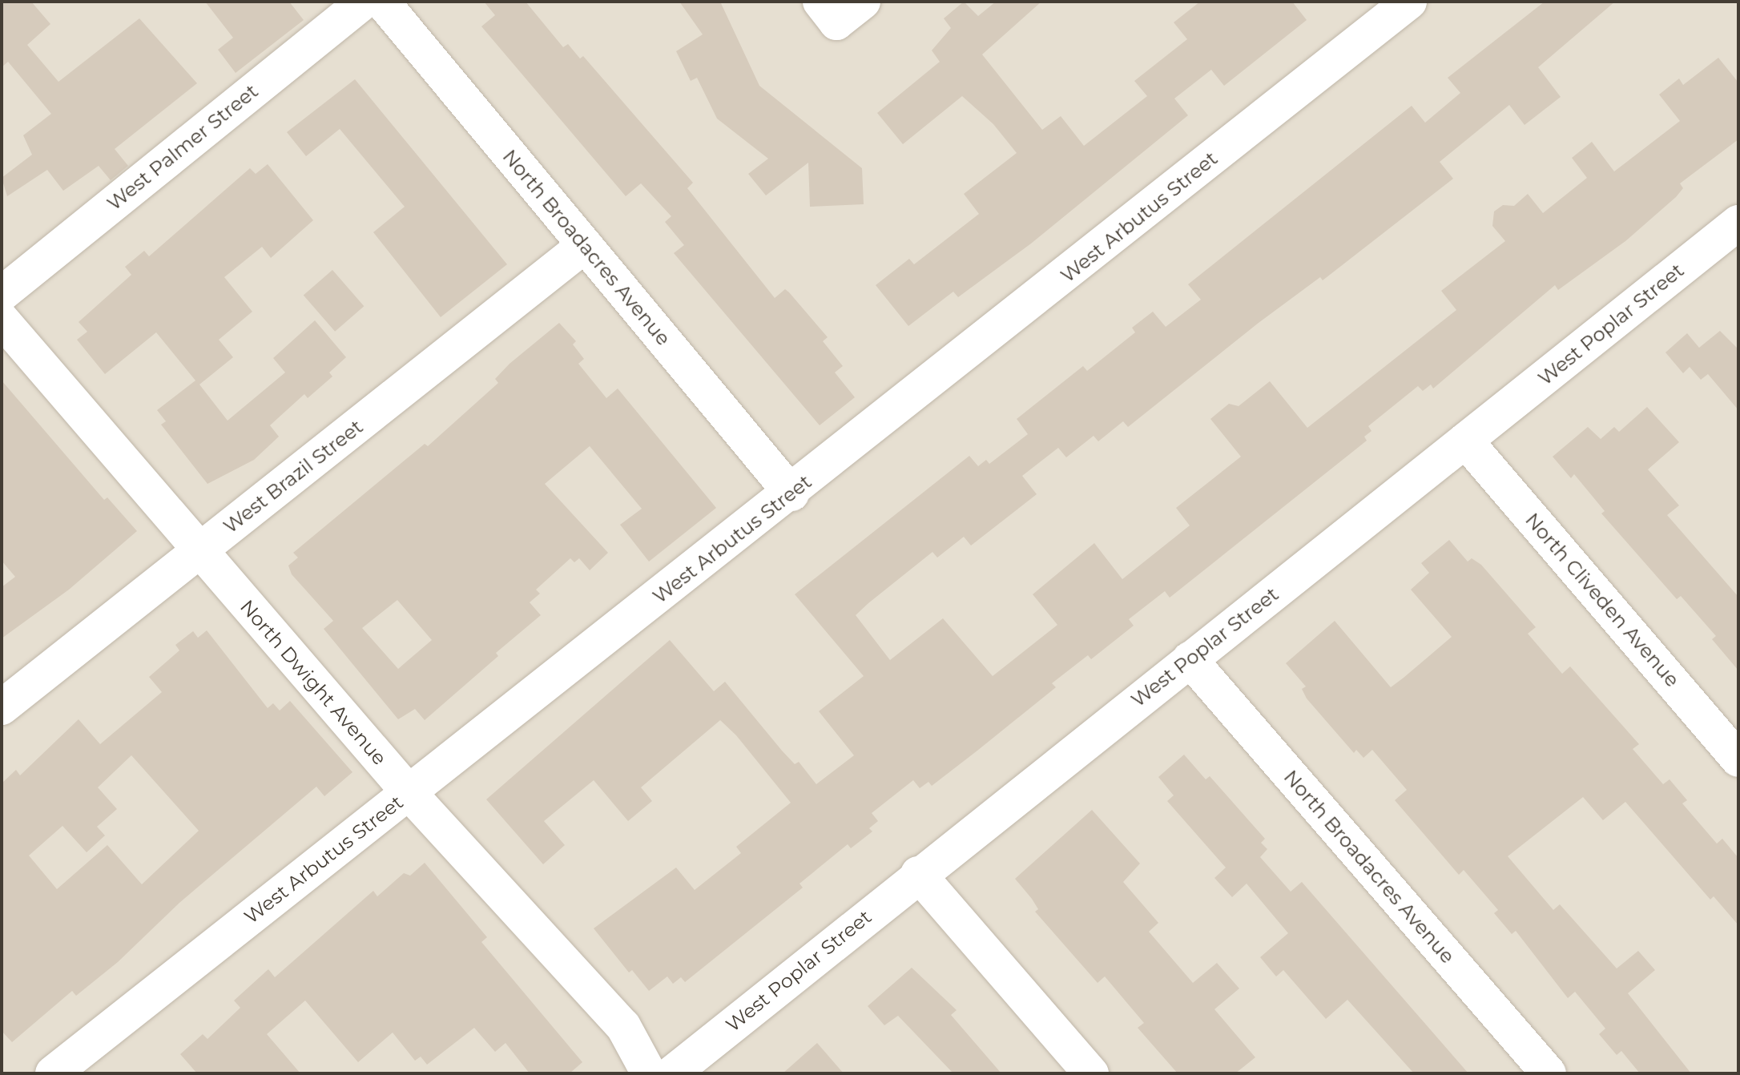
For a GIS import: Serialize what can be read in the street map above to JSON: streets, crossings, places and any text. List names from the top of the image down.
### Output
{
  "streets": {
    "street": [
      "West Palmer Street",
      "West Arbutus Street",
      "North Broadacres Avenue",
      "West Poplar Street",
      "West Brazil Street",
      "North Cliveden Avenue",
      "North Dwight Avenue"
    ]
  },
  "crossings": [
    ["West Arbutus Street", "North Broadacres Avenue"],
    ["West Arbutus Street", "North Dwight Avenue"],
    ["North Broadacres Avenue", "West Poplar Street"],
    ["North Broadacres Avenue", "West Brazil Street"],
    ["West Poplar Street", "North Cliveden Avenue"],
    ["West Brazil Street", "North Dwight Avenue"]
  ]
}
